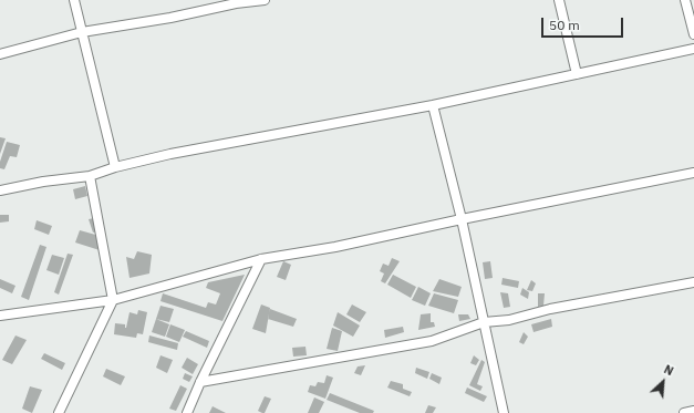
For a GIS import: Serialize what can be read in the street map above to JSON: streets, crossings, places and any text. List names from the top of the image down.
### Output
{
  "scale_bar": "50 m",
  "north": "top right"
}
